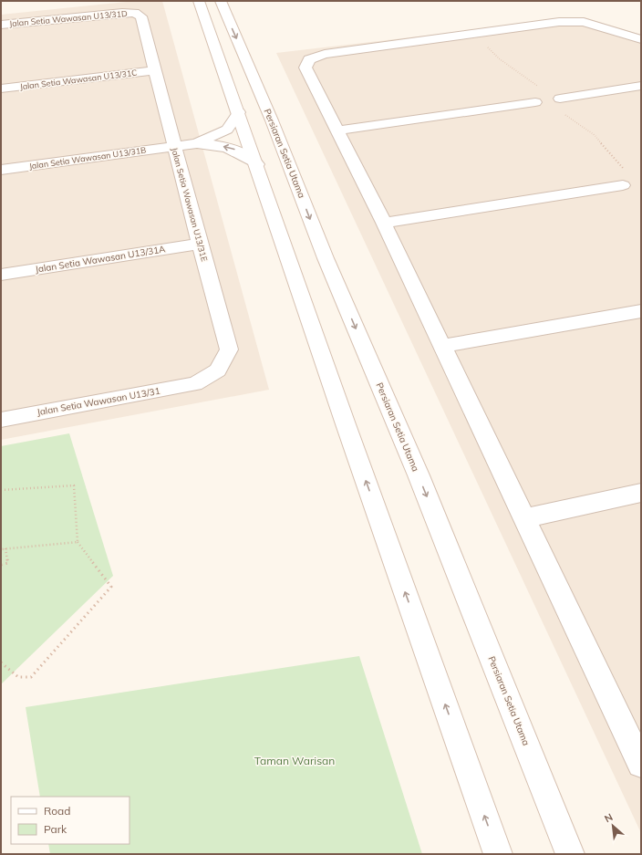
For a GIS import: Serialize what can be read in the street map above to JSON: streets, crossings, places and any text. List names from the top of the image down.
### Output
{
  "streets": {
    "street": [
      "Jalan Setia Wawasan U13/31D",
      "Jalan Setia Wawasan U13/31C",
      "Persiaran Setia Utama",
      "Jalan Setia Wawasan U13/31B",
      "Jalan Setia Wawasan U13/31E",
      "Jalan Setia Wawasan U13/31A",
      "Jalan Setia Wawasan U13/31"
    ]
  },
  "crossings": [
    ["Jalan Setia Wawasan U13/31D", "Jalan Setia Wawasan U13/31E"],
    ["Jalan Setia Wawasan U13/31C", "Jalan Setia Wawasan U13/31E"],
    ["Jalan Setia Wawasan U13/31B", "Jalan Setia Wawasan U13/31E"],
    ["Jalan Setia Wawasan U13/31E", "Jalan Setia Wawasan U13/31A"],
    ["Jalan Setia Wawasan U13/31E", "Jalan Setia Wawasan U13/31"]
  ],
  "parks": ["Taman Warisan"],
  "legend": ["Road", "Park"],
  "north": "top left"
}
